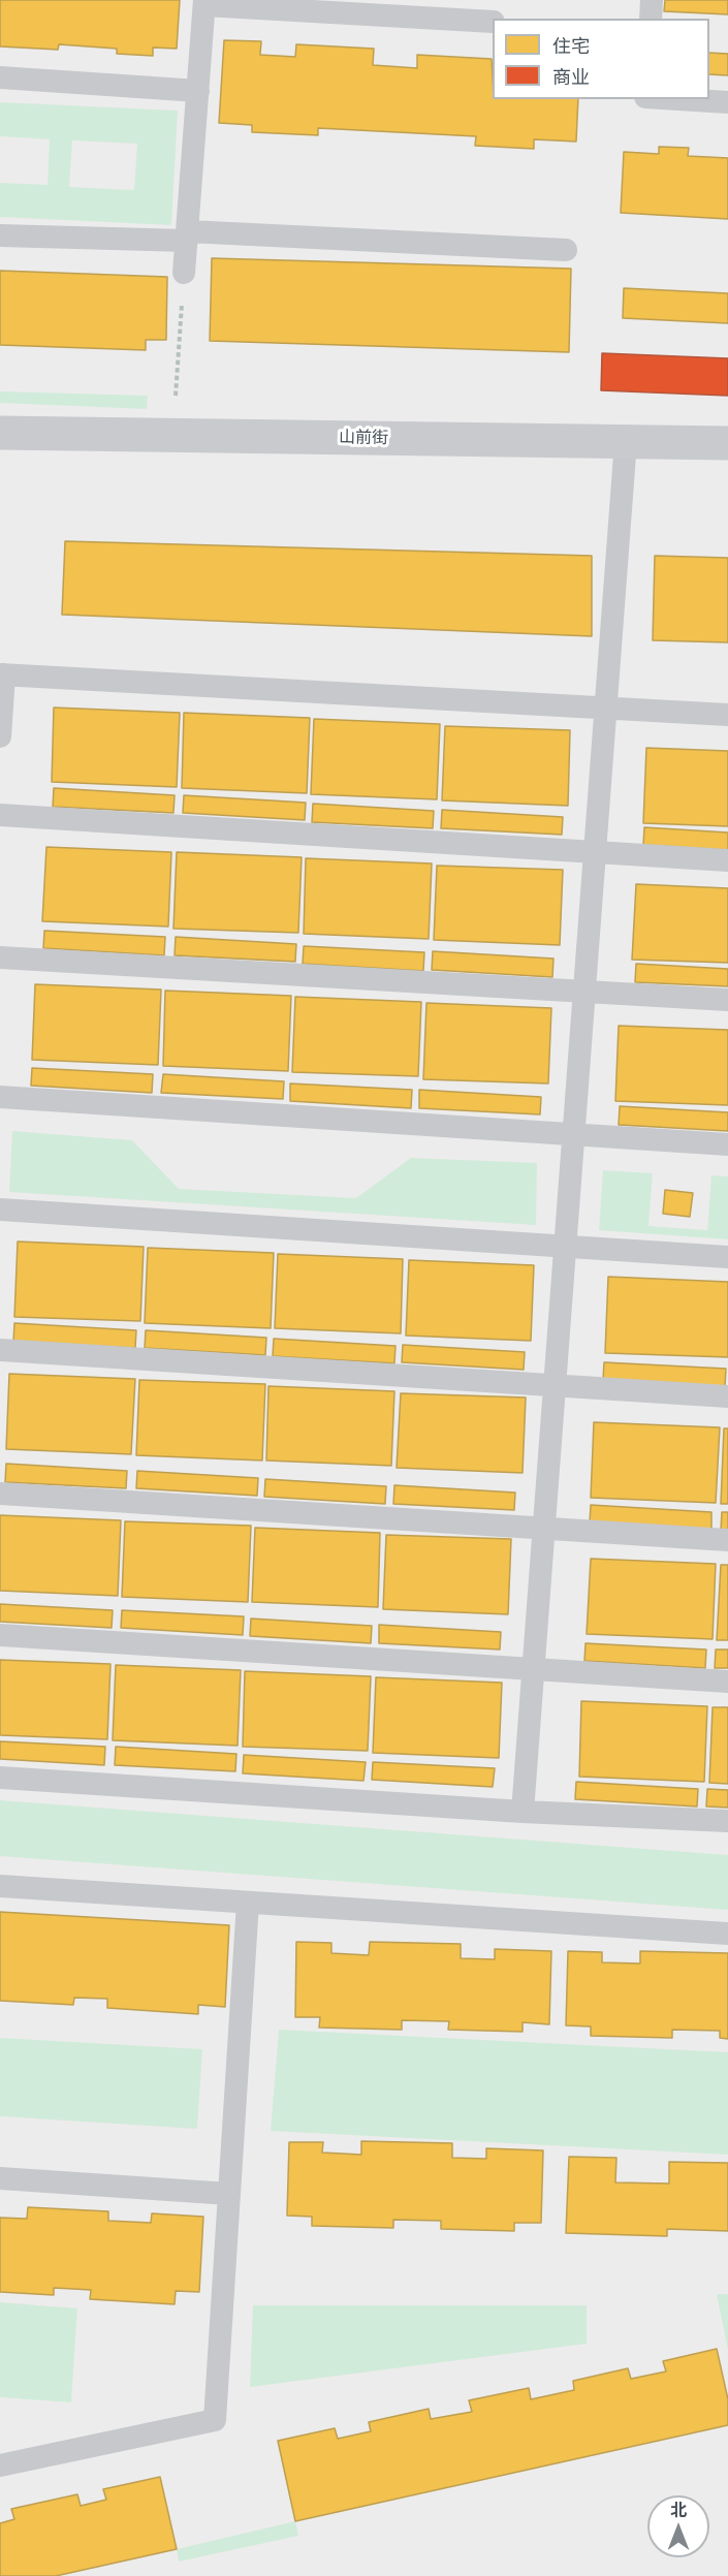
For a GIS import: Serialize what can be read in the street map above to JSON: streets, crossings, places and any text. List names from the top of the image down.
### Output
{
  "streets": {
    "street": ["山前街"]
  },
  "legend": ["住宅", "商业"],
  "north": "top"
}
